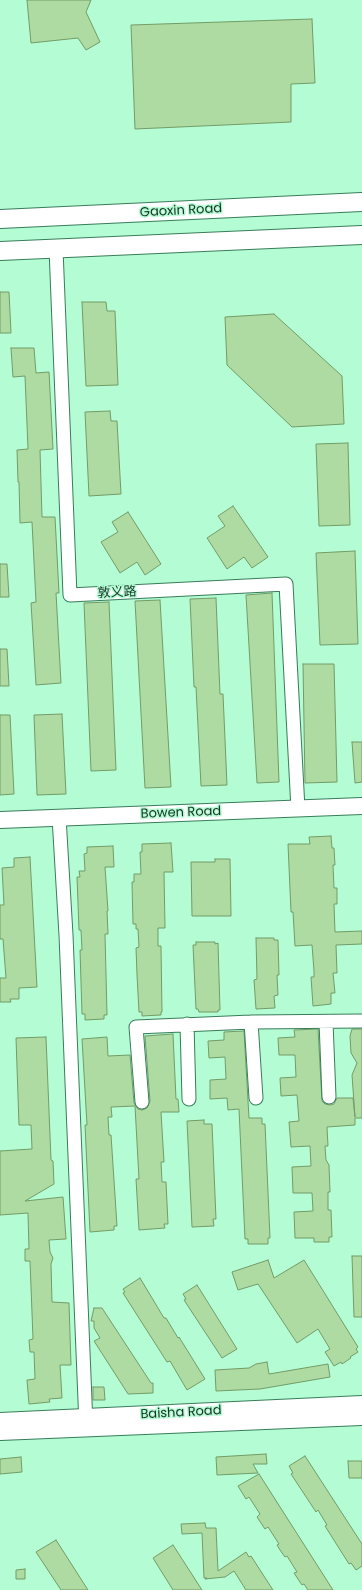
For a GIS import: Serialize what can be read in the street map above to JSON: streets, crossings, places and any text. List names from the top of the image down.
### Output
{
  "streets": {
    "main road": ["Gaoxin Road"],
    "street": ["敦义路", "Bowen Road", "Baisha Road"]
  },
  "crossings": [
    ["敦义路", "Bowen Road"]
  ]
}
